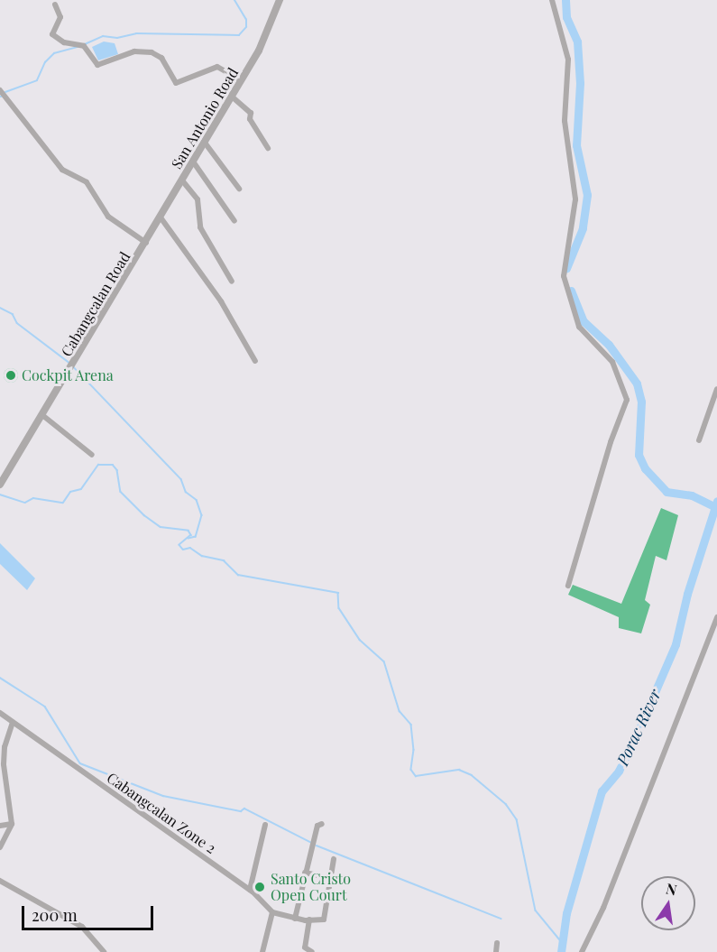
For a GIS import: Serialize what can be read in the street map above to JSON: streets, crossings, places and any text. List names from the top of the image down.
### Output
{
  "streets": {
    "street": ["San Antonio Road", "Cabangcalan Road", "Cabangcalan Zone 2"]
  },
  "crossings": [
    ["San Antonio Road", "Cabangcalan Road"]
  ],
  "water": ["Porac River"],
  "places": ["Cockpit Arena", "Santo Cristo Open Court"],
  "scale_bar": "200 m",
  "north": "top"
}
